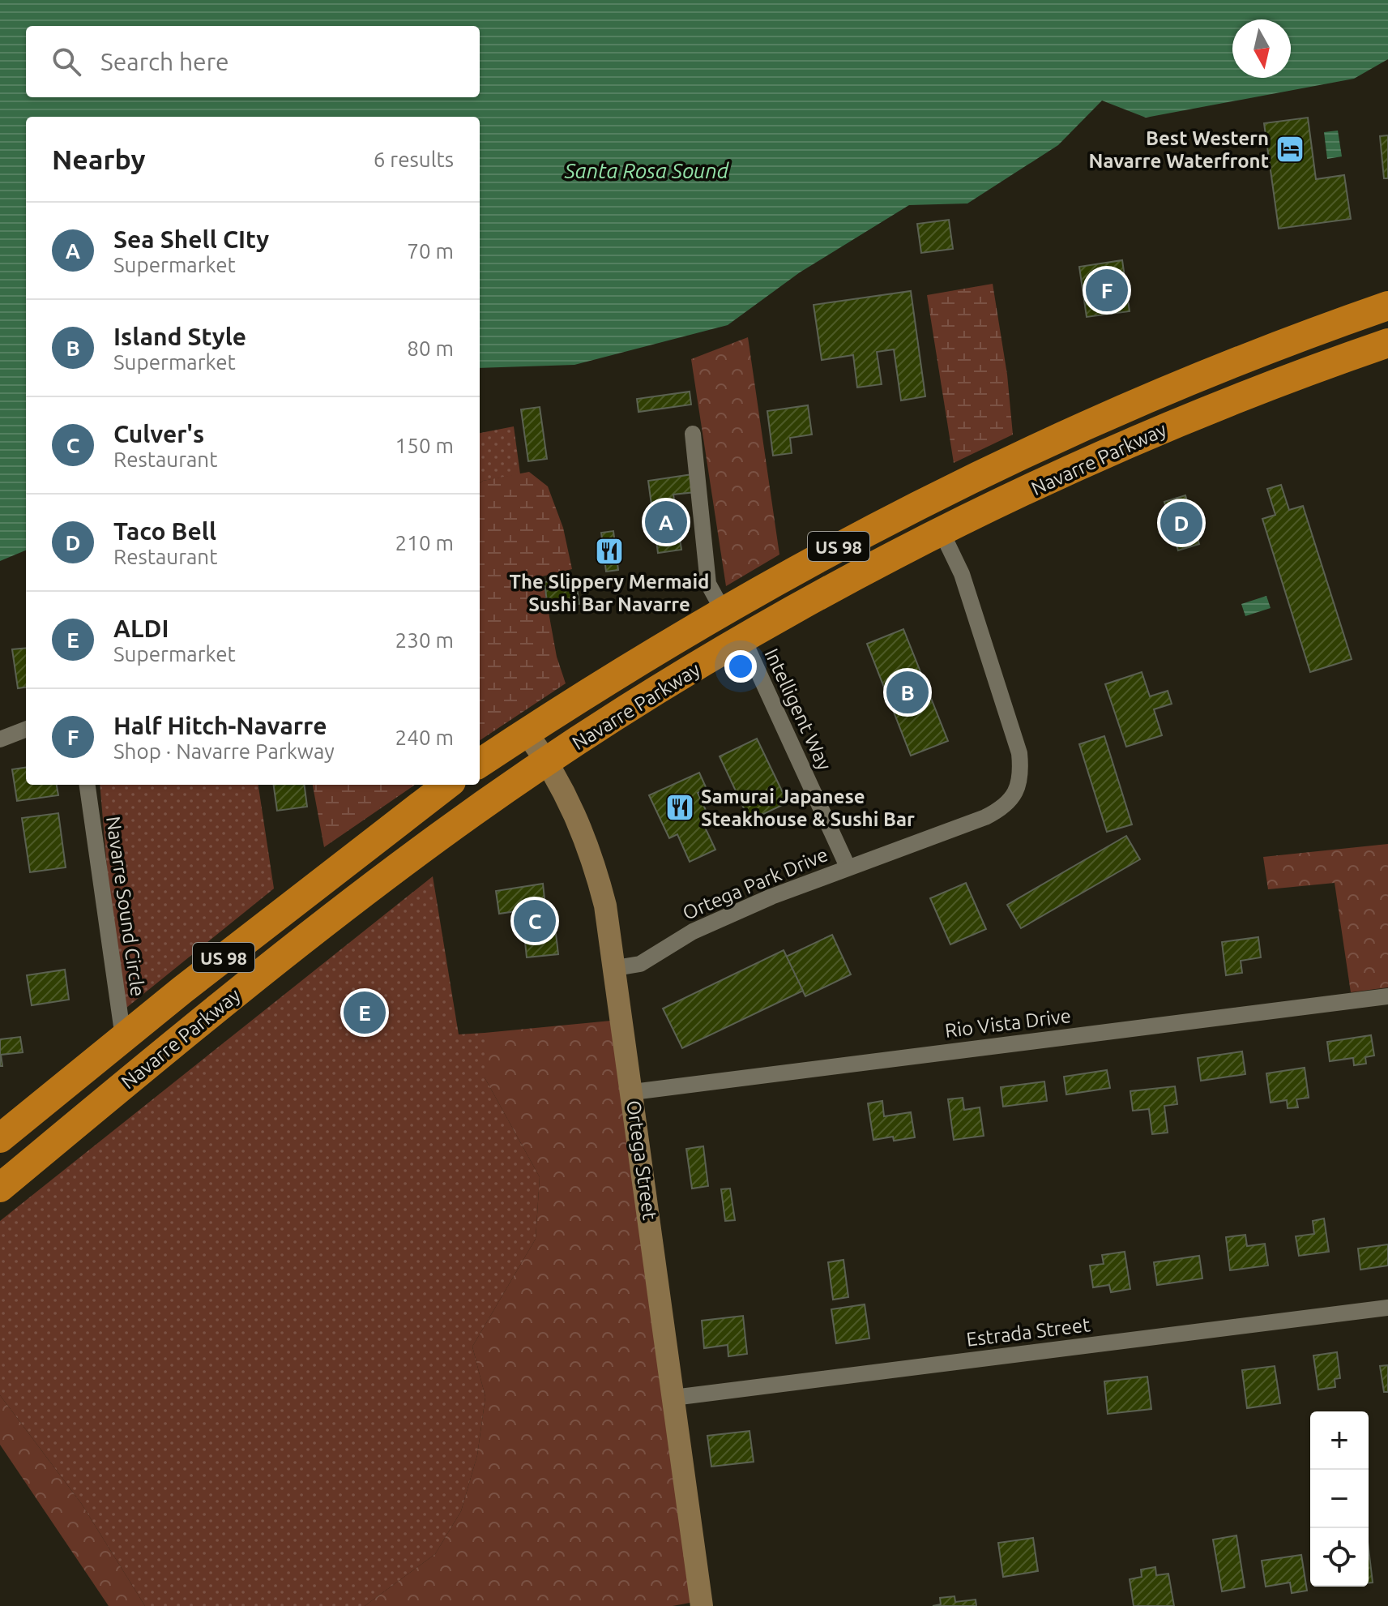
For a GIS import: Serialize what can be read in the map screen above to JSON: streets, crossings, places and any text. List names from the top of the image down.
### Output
{
  "streets": {
    "highway": ["Navarre Parkway", "US 98"],
    "street": [
      "Intelligent Way",
      "Ortega Park Drive",
      "Navarre Sound Circle",
      "Rio Vista Drive",
      "Ortega Street",
      "Estrada Street"
    ]
  },
  "crossings": [
    ["Navarre Parkway", "Intelligent Way"],
    ["Navarre Parkway", "Ortega Park Drive"],
    ["Navarre Parkway", "Navarre Sound Circle"],
    ["Navarre Parkway", "Ortega Street"],
    ["Intelligent Way", "Ortega Park Drive"],
    ["Ortega Park Drive", "Ortega Street"],
    ["Rio Vista Drive", "Ortega Street"],
    ["Ortega Street", "Estrada Street"]
  ],
  "water": ["Santa Rosa Sound"],
  "places": {
    "hotel": ["Best Western Navarre Waterfront"],
    "restaurant": ["The Slippery Mermaid Sushi Bar Navarre", "Samurai Japanese Steakhouse & Sushi Bar"]
  },
  "north": "bottom",
  "page": {
    "search": "Search here",
    "heading": ["Nearby", "6 results"],
    "list": [
      {
        "mark": "A",
        "name": "Sea Shell CIty",
        "note": "Supermarket",
        "value": "70 m"
      },
      {
        "mark": "B",
        "name": "Island Style",
        "note": "Supermarket",
        "value": "80 m"
      },
      {
        "mark": "C",
        "name": "Culver's",
        "note": "Restaurant",
        "value": "150 m"
      },
      {
        "mark": "D",
        "name": "Taco Bell",
        "note": "Restaurant",
        "value": "210 m"
      },
      {
        "mark": "E",
        "name": "ALDI",
        "note": "Supermarket",
        "value": "230 m"
      },
      {
        "mark": "F",
        "name": "Half Hitch-Navarre",
        "note": "Shop · Navarre Parkway",
        "value": "240 m"
      }
    ],
    "pins": [
      "F",
      "A",
      "D",
      "B",
      "C",
      "E"
    ],
    "map_buttons": ["+", "−"]
  }
}
